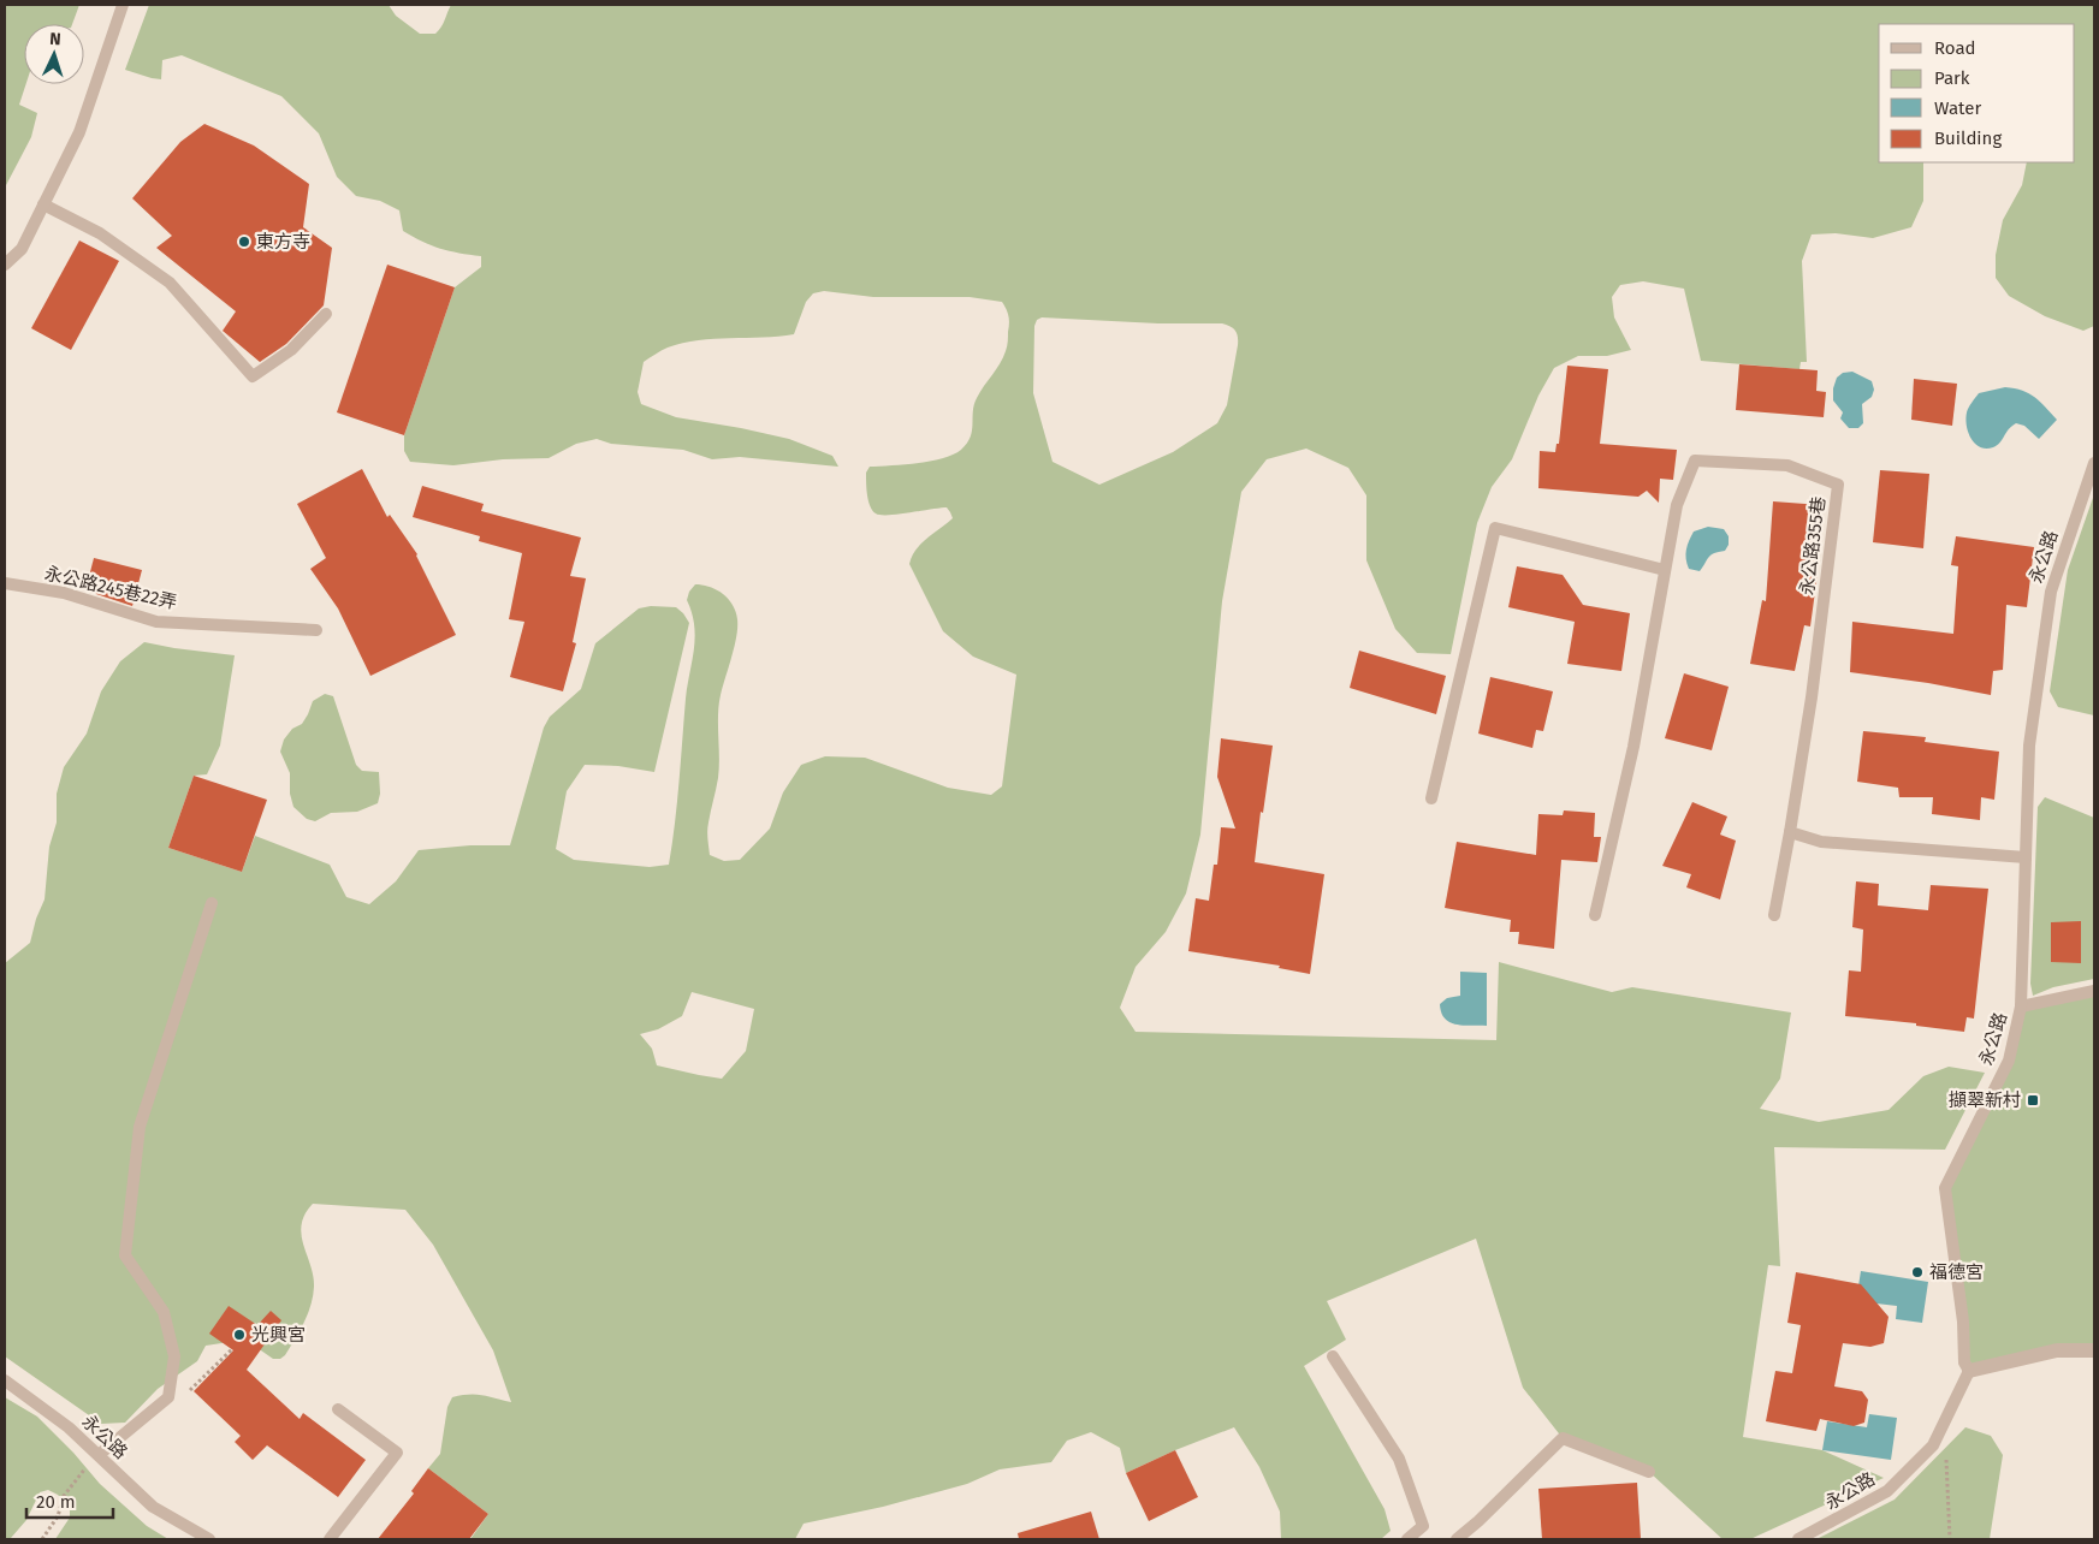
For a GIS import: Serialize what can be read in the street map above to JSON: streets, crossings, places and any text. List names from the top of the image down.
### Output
{
  "streets": {
    "lane": ["永公路355巷", "永公路", "永公路245巷22弄"]
  },
  "places": {
    "other": ["東方寺", "福德宮", "光興宮"],
    "transit": ["擷翠新村"]
  },
  "legend": [
    "Road",
    "Park",
    "Water",
    "Building"
  ],
  "scale_bar": "20 m",
  "north": "top"
}
